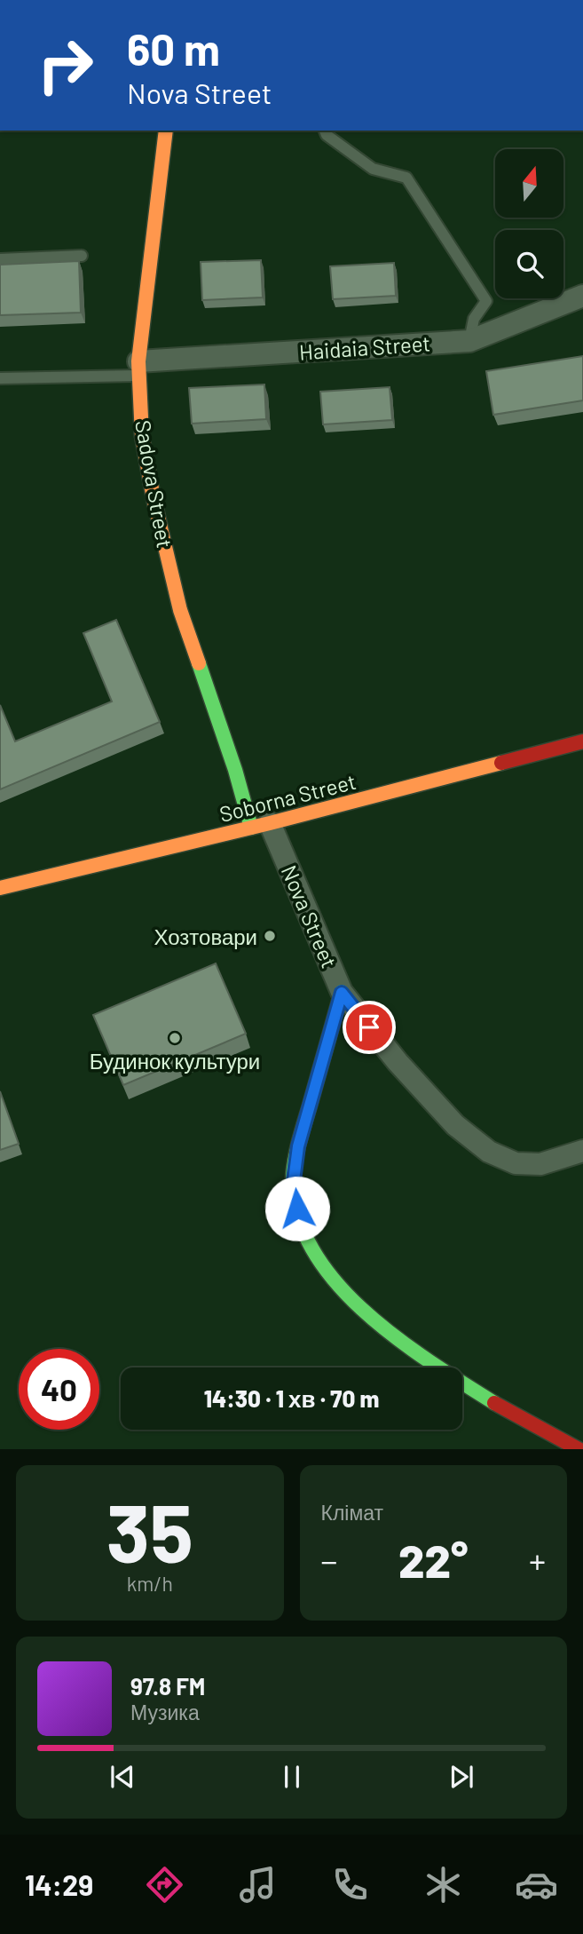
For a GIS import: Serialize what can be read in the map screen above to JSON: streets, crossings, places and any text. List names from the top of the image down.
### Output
{
  "streets": {
    "street": [
      "Haidaia Street",
      "Sadova Street",
      "Soborna Street",
      "Nova Street"
    ]
  },
  "crossings": [
    ["Haidaia Street", "Sadova Street"],
    ["Sadova Street", "Soborna Street"],
    ["Sadova Street", "Nova Street"],
    ["Soborna Street", "Nova Street"]
  ],
  "places": ["Хозтовари", "Будинок культури"],
  "north": "top",
  "page": {
    "turn": ["60 m", "Nova Street"],
    "limit": "40",
    "trip": "14:30 · 1 хв · 70 m",
    "tile": [
      ["35", "km/h"],
      "Клімат"
    ],
    "heat": ["−", "22°", "+"],
    "song": ["97.8 FM", "Музика"],
    "tabs": "14:29"
  }
}
